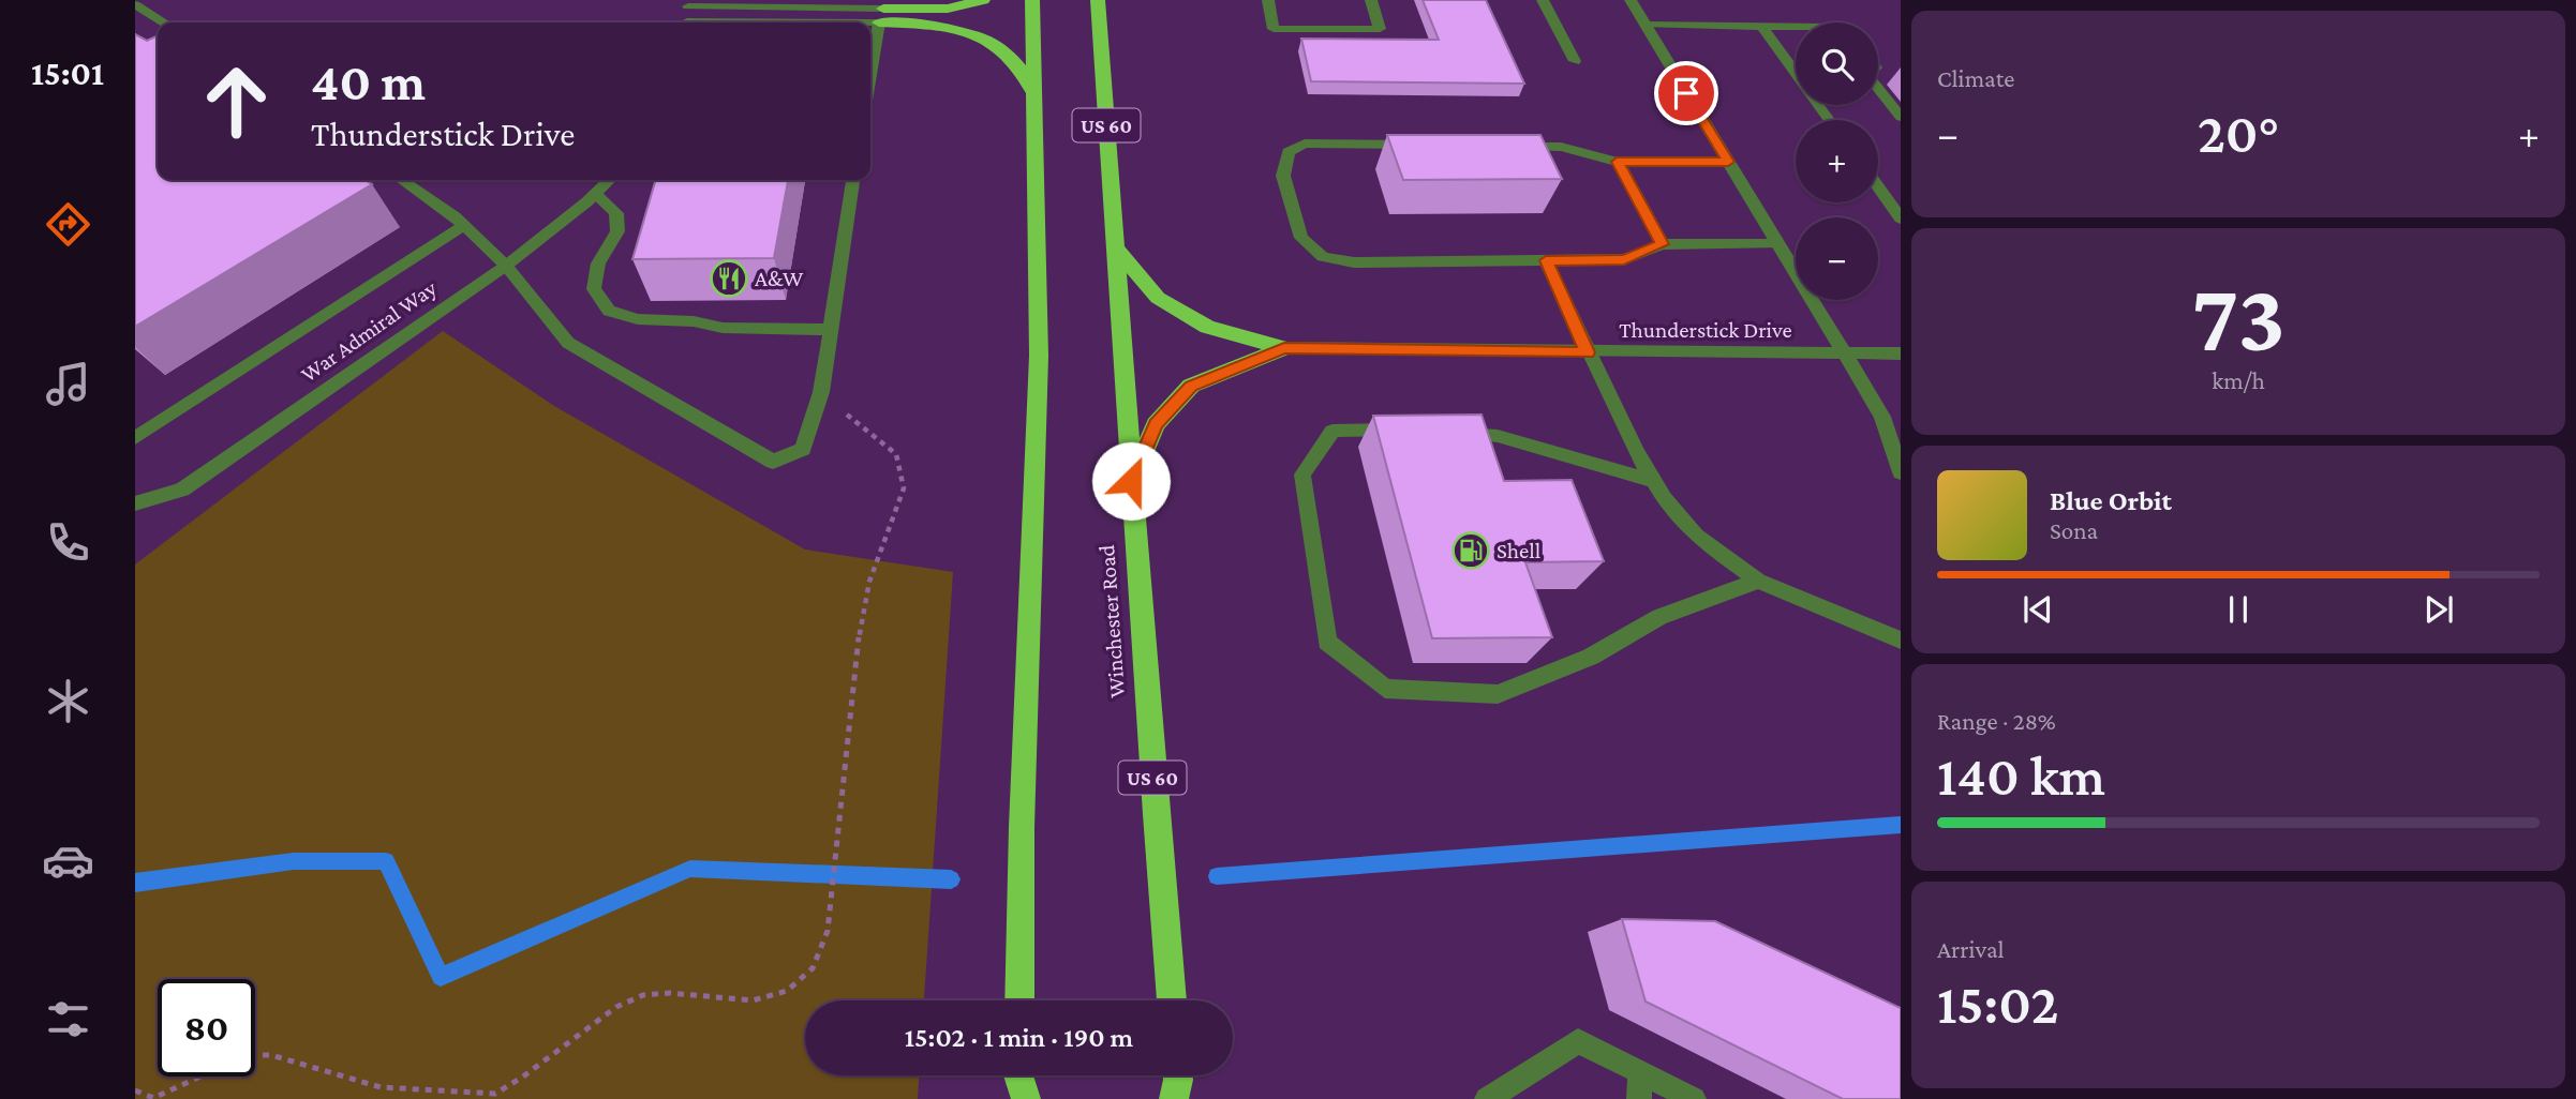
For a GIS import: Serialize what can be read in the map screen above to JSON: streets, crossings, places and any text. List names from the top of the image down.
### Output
{
  "streets": {
    "highway": ["US 60", "Winchester Road"],
    "street": ["Thunderstick Drive", "War Admiral Way"]
  },
  "places": {
    "restaurant": ["A&W"],
    "fuel station": ["Shell"]
  },
  "page": {
    "tabs": "15:01",
    "tile": [
      "Climate",
      ["73", "km/h"],
      ["Range · 28%", "140 km"],
      ["Arrival", "15:02"]
    ],
    "map_buttons": ["+", "−"],
    "turn": ["40 m", "Thunderstick Drive"],
    "heat": ["−", "20°", "+"],
    "song": ["Blue Orbit", "Sona"],
    "limit": "80",
    "trip": "15:02 · 1 min · 190 m"
  }
}
